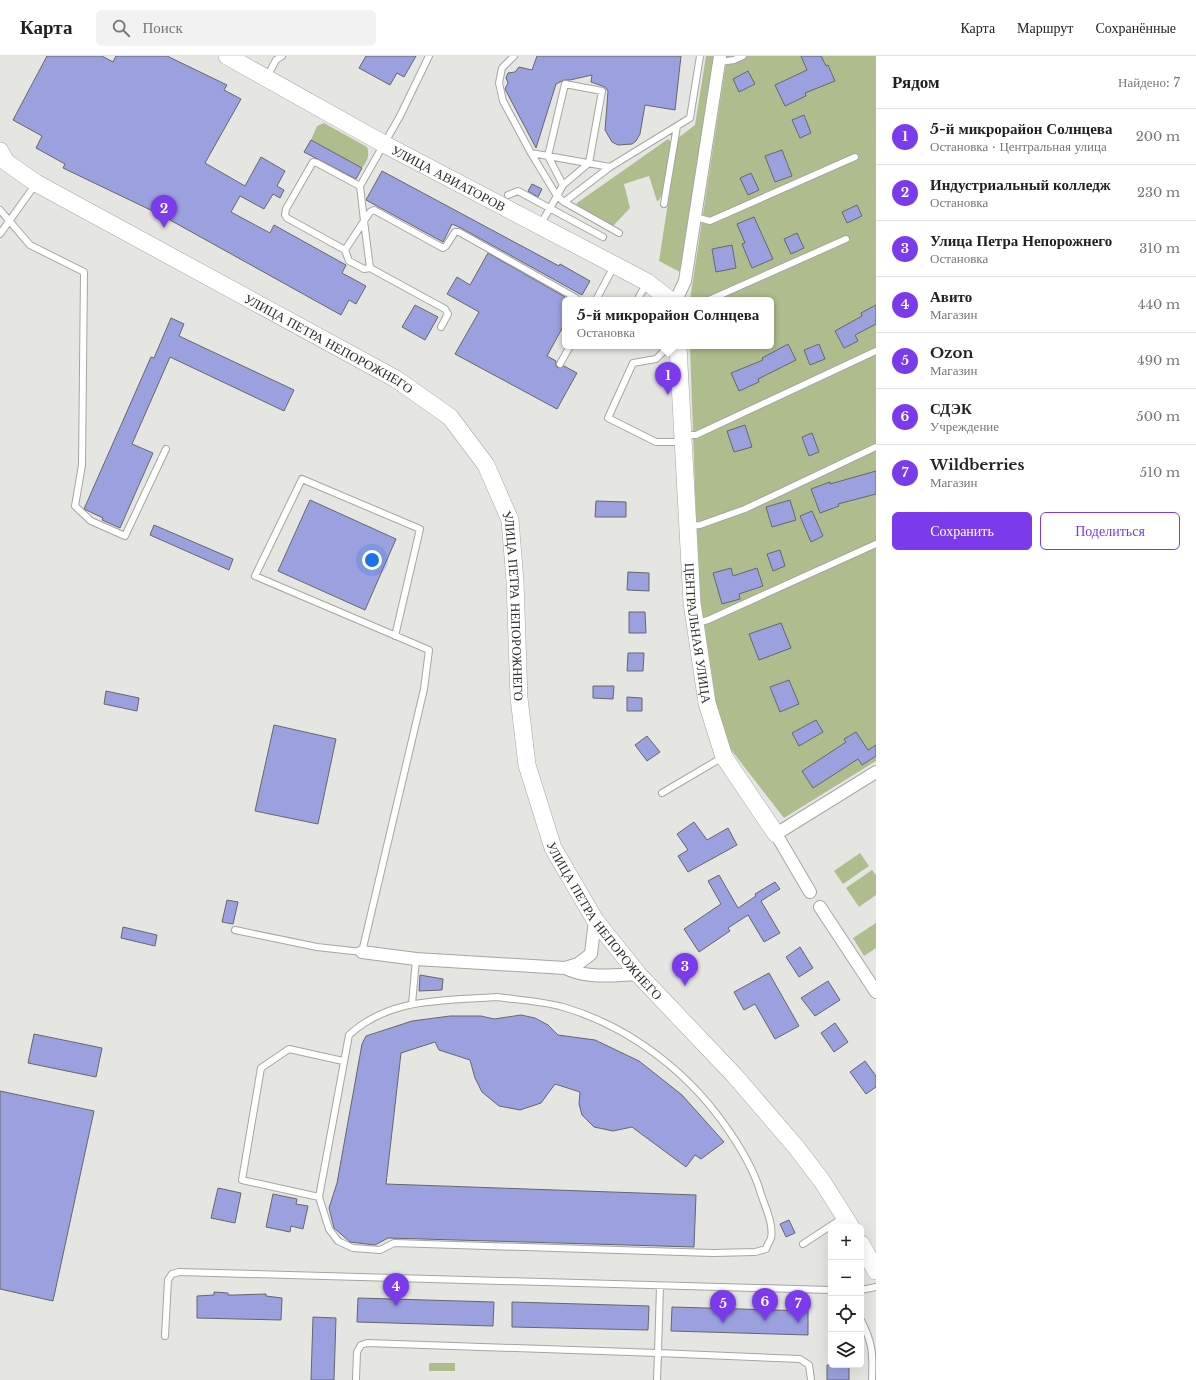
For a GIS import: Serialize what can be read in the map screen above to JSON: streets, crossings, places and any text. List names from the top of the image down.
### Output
{
  "streets": {
    "street": ["УЛИЦА АВИАТОРОВ", "УЛИЦА ПЕТРА НЕПОРОЖНЕГО", "ЦЕНТРАЛЬНАЯ УЛИЦА"]
  },
  "page": {
    "header": "Карта",
    "search": "Поиск",
    "nav": ["Карта", "Маршрут", "Сохранённые"],
    "heading": ["Рядом", "Найдено: 7"],
    "list": [
      {
        "mark": "1",
        "name": "5-й микрорайон Солнцева",
        "note": "Остановка · Центральная улица",
        "value": "200 m"
      },
      {
        "mark": "2",
        "name": "Индустриальный колледж",
        "note": "Остановка",
        "value": "230 m"
      },
      {
        "mark": "3",
        "name": "Улица Петра Непорожнего",
        "note": "Остановка",
        "value": "310 m"
      },
      {
        "mark": "4",
        "name": "Авито",
        "note": "Магазин",
        "value": "440 m"
      },
      {
        "mark": "5",
        "name": "Ozon",
        "note": "Магазин",
        "value": "490 m"
      },
      {
        "mark": "6",
        "name": "СДЭК",
        "note": "Учреждение",
        "value": "500 m"
      },
      {
        "mark": "7",
        "name": "Wildberries",
        "note": "Магазин",
        "value": "510 m"
      }
    ],
    "pins": [
      "2",
      "1",
      "3",
      "4",
      "6",
      "5",
      "7"
    ],
    "popup": ["5-й микрорайон Солнцева", "Остановка"],
    "buttons": ["Сохранить", "Поделиться"],
    "map_buttons": ["+", "−"]
  }
}
